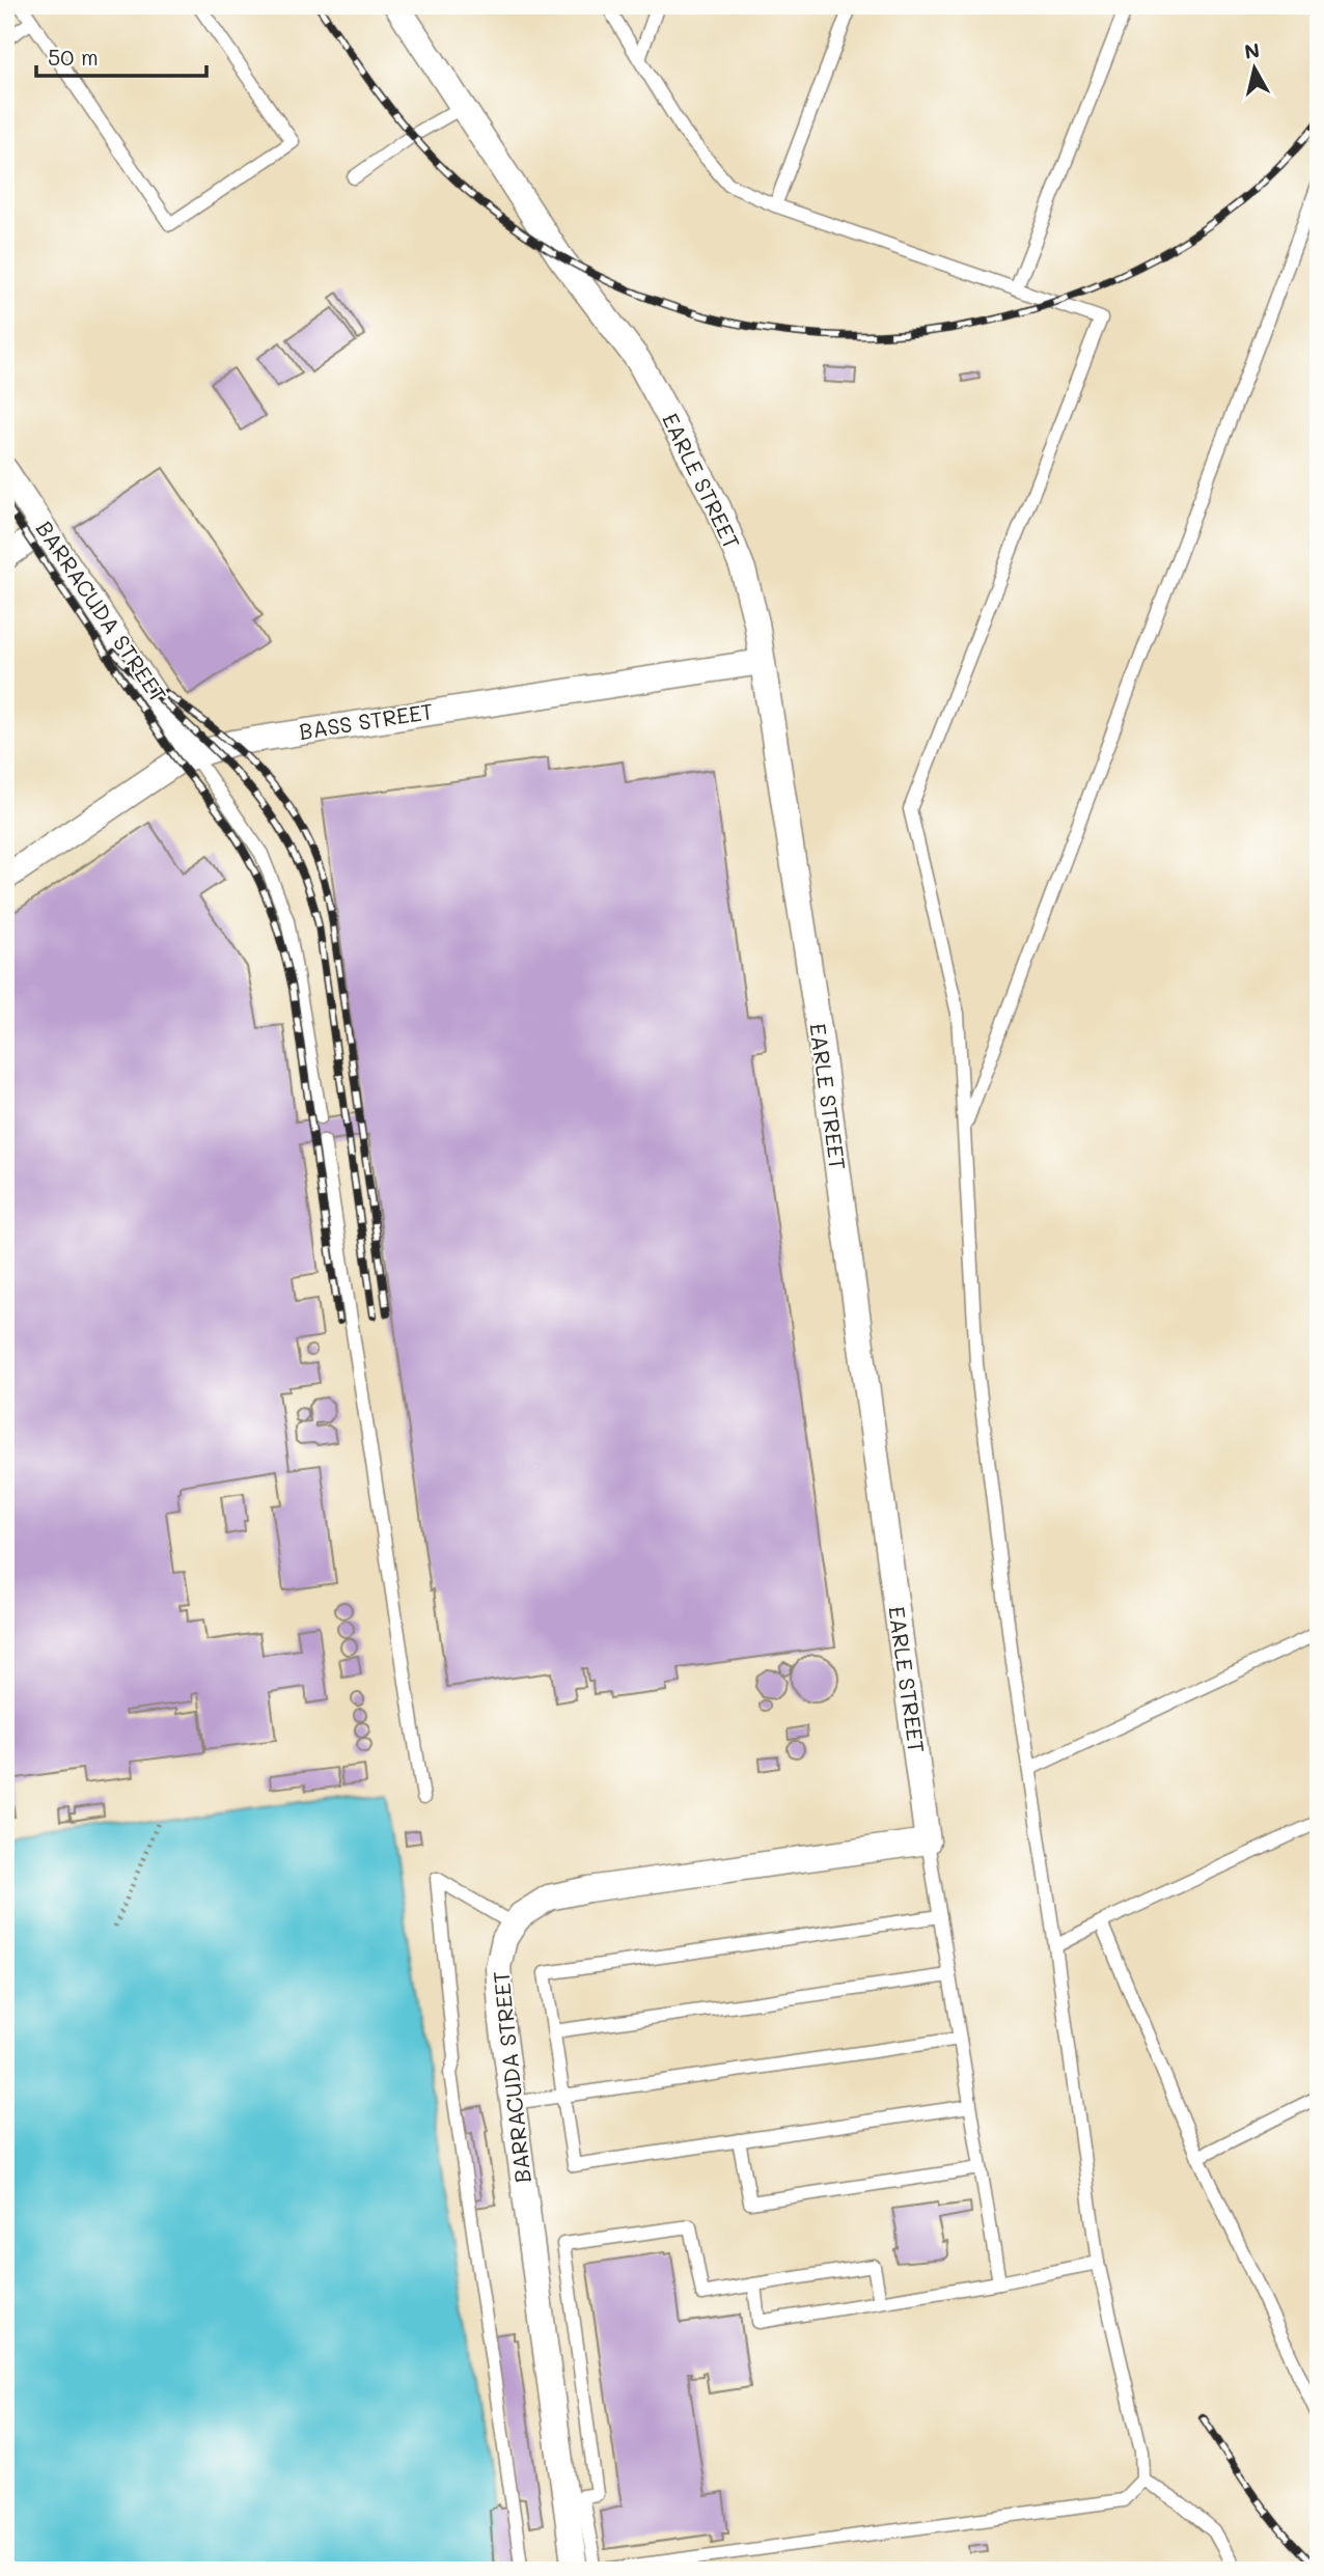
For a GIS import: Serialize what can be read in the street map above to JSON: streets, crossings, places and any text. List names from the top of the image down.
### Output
{
  "streets": {
    "street": ["EARLE STREET", "BARRACUDA STREET", "BASS STREET"]
  },
  "crossings": [
    ["EARLE STREET", "BARRACUDA STREET"],
    ["EARLE STREET", "BASS STREET"],
    ["BARRACUDA STREET", "BASS STREET"]
  ],
  "scale_bar": "50 m",
  "north": "top"
}
